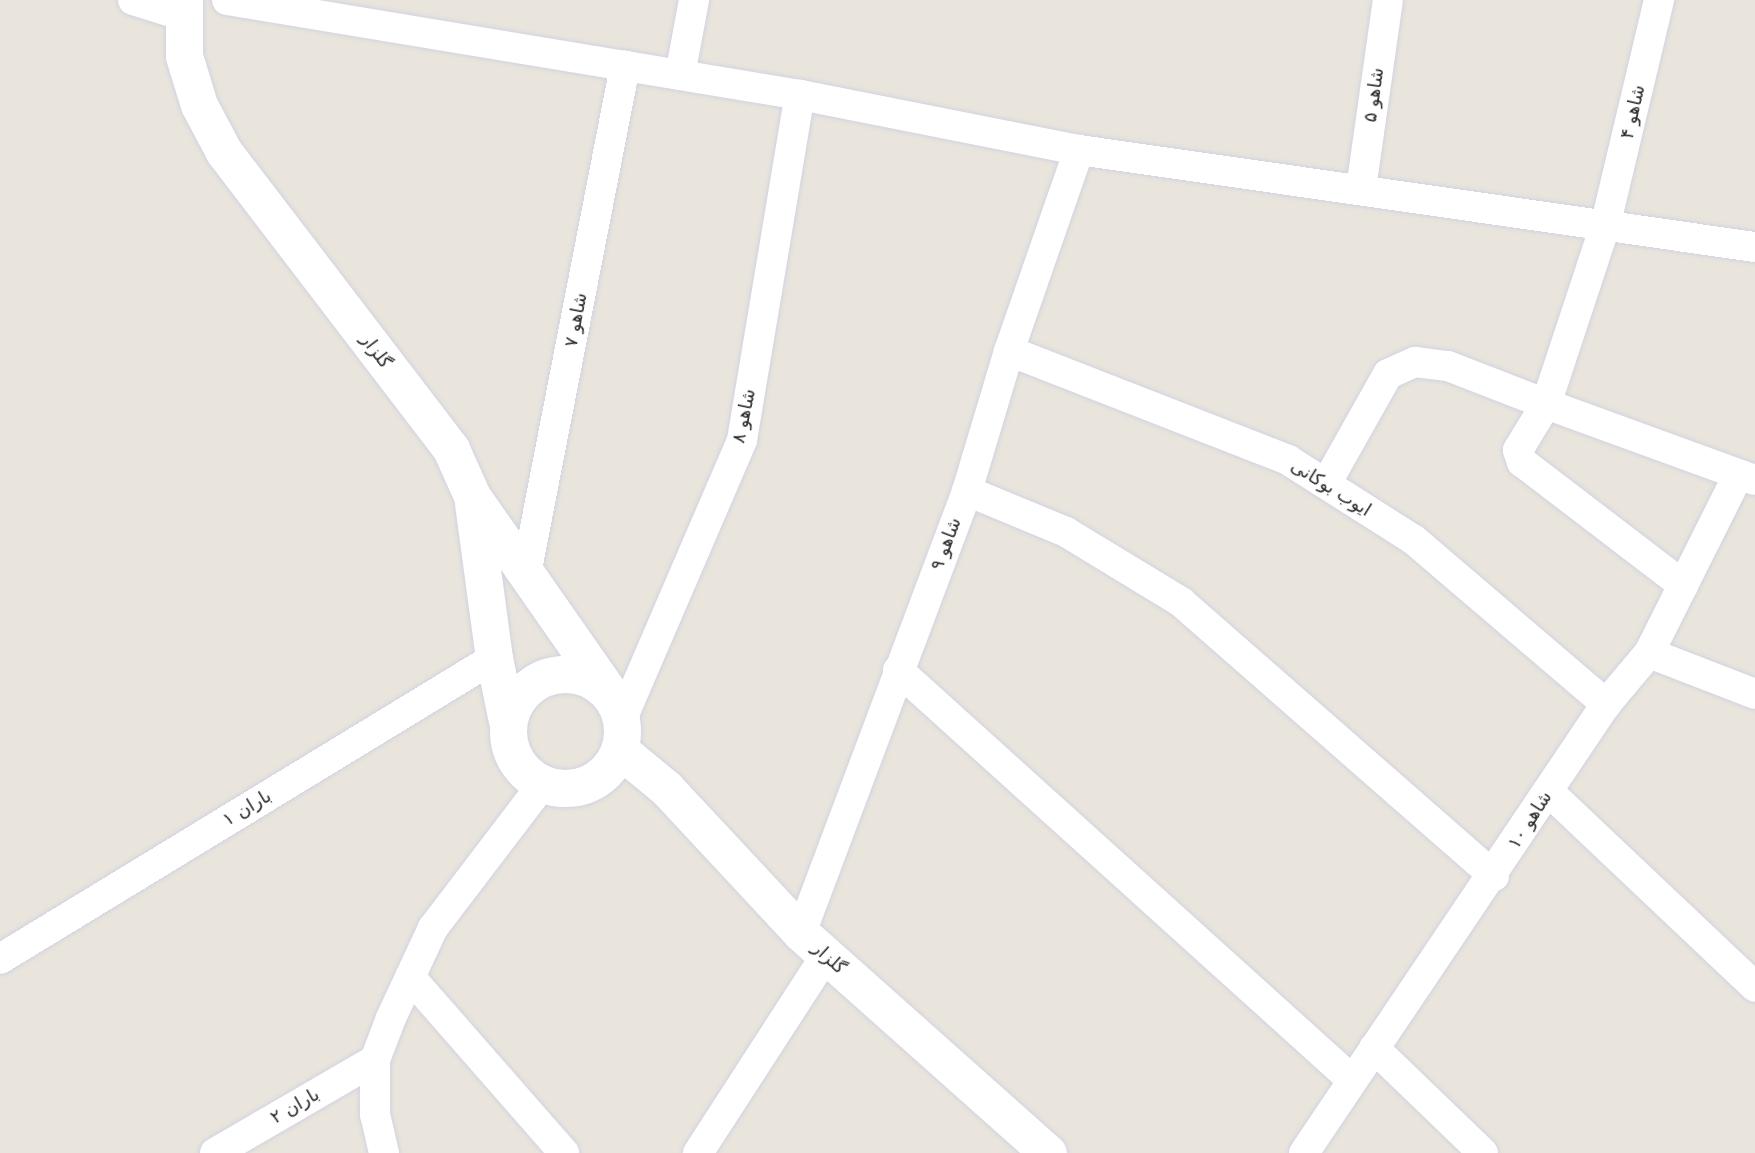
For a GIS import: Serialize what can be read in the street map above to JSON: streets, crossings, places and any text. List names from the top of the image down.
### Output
{
  "streets": {
    "street": [
      "شاهو ۵",
      "شاهو ۴",
      "شاهو ۷",
      "گلزار",
      "شاهو ۸",
      "ایوب بوکانی",
      "شاهو ۹",
      "باران ۱",
      "شاهو ۱۰",
      "باران ۲"
    ]
  },
  "crossings": [
    ["شاهو ۴", "شاهو ۱۰"],
    ["شاهو ۷", "گلزار"],
    ["گلزار", "شاهو ۸"],
    ["گلزار", "شاهو ۹"],
    ["ایوب بوکانی", "شاهو ۹"],
    ["ایوب بوکانی", "شاهو ۱۰"]
  ]
}
